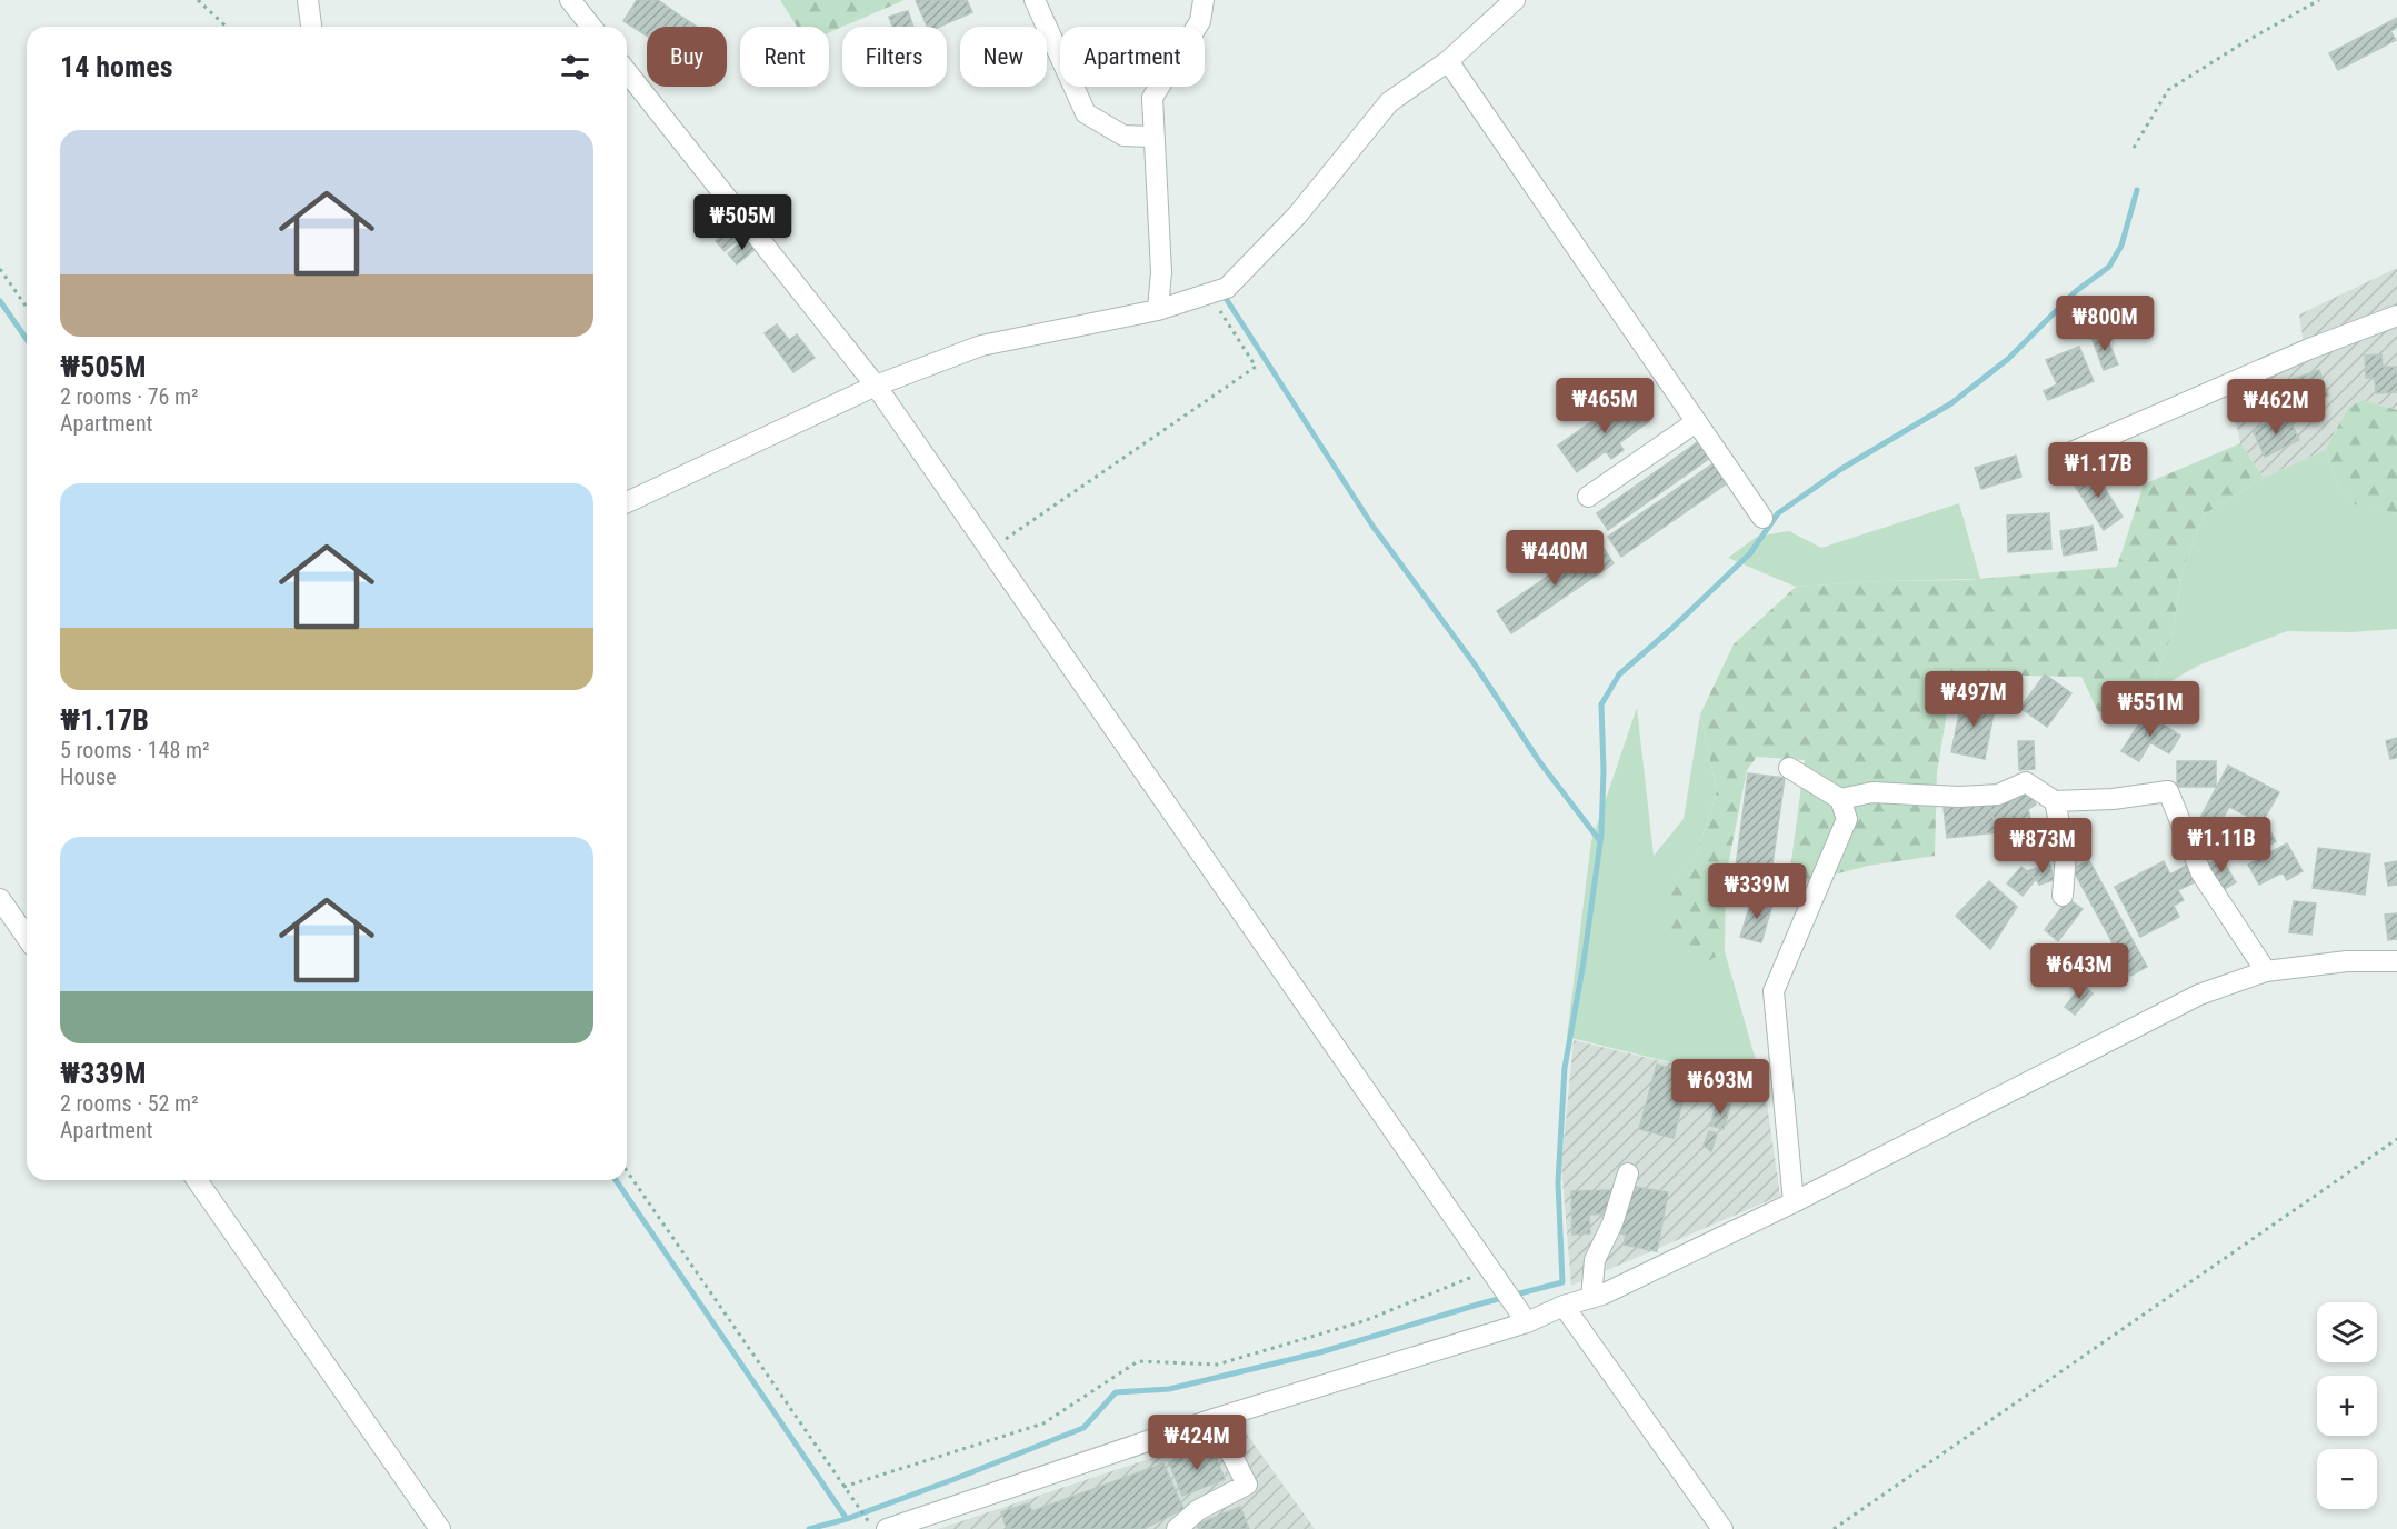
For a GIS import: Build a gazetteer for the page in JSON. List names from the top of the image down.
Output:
{
  "page": {
    "chip": [
      "Buy",
      "Rent",
      "Filters",
      "New",
      "Apartment"
    ],
    "heading": "14 homes",
    "list": [
      {
        "name": "₩505M",
        "note": "2 rooms · 76 m² · Apartment"
      },
      {
        "name": "₩1.17B",
        "note": "5 rooms · 148 m² · House"
      },
      {
        "name": "₩339M",
        "note": "2 rooms · 52 m² · Apartment"
      }
    ],
    "price": [
      "₩505M",
      "₩800M",
      "₩465M",
      "₩462M",
      "₩1.17B",
      "₩440M",
      "₩497M",
      "₩551M",
      "₩1.11B",
      "₩873M",
      "₩339M",
      "₩643M",
      "₩693M",
      "₩424M"
    ],
    "map_buttons": ["+", "−"]
  }
}
